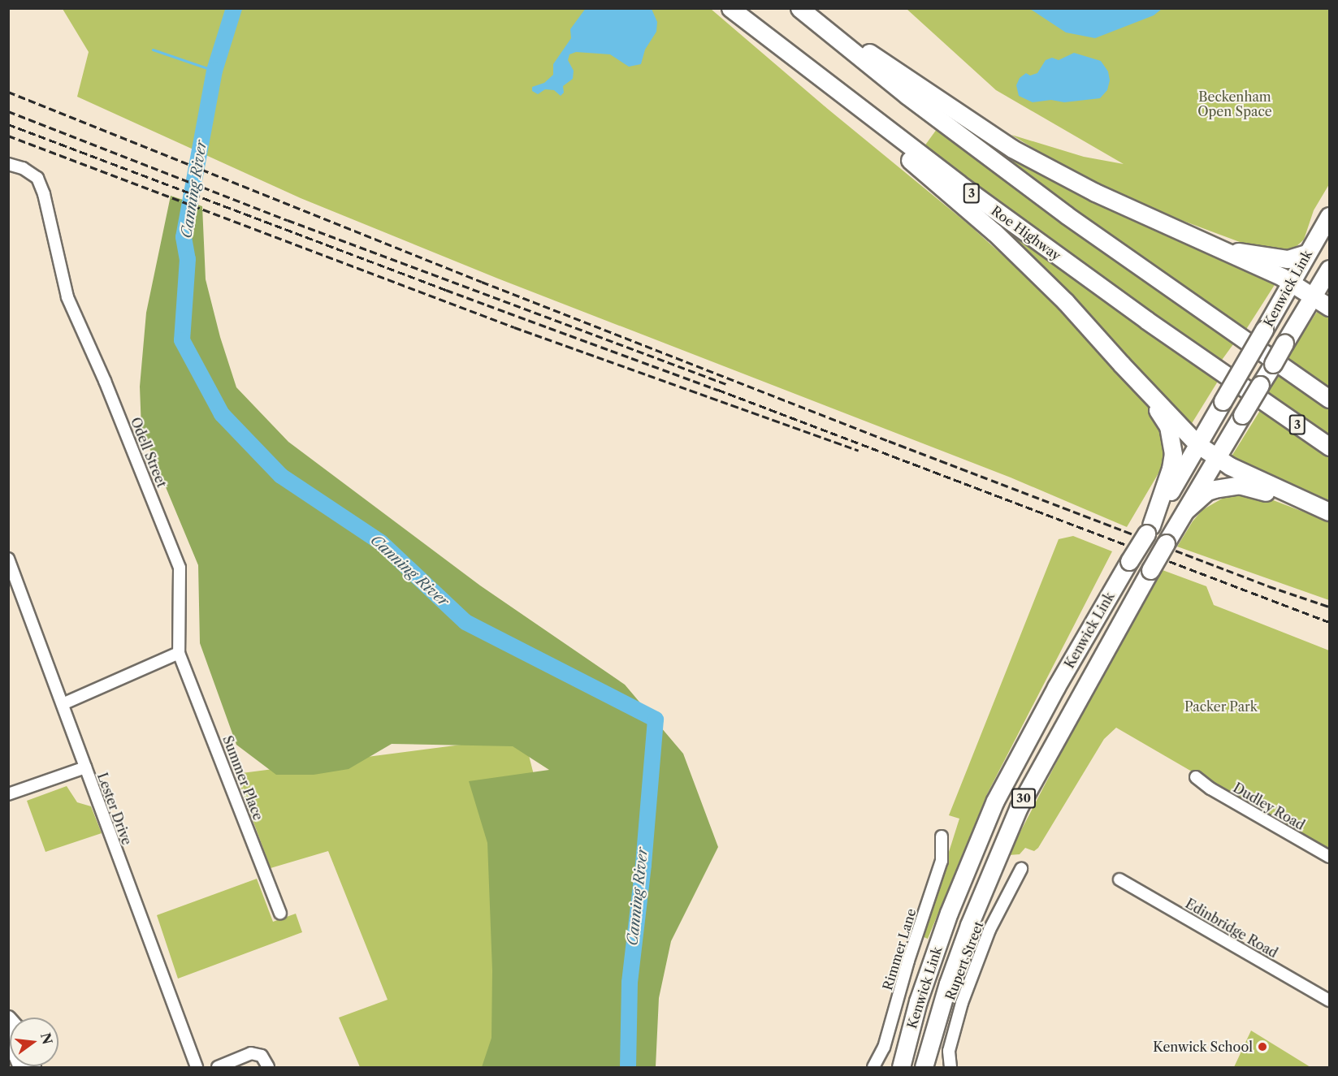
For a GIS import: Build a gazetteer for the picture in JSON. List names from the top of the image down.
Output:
{
  "streets": {
    "highway": [
      "3",
      "Roe Highway",
      "Kenwick Link",
      "30"
    ],
    "street": [
      "Odell Street",
      "Summer Place",
      "Dudley Road",
      "Lester Drive",
      "Edinbridge Road",
      "Rimmer Lane",
      "Rupert Street"
    ]
  },
  "crossings": [
    ["Odell Street", "Summer Place"]
  ],
  "water": ["Canning River"],
  "parks": ["Beckenham Open Space", "Packer Park"],
  "places": ["Kenwick School"],
  "north": "right"
}
